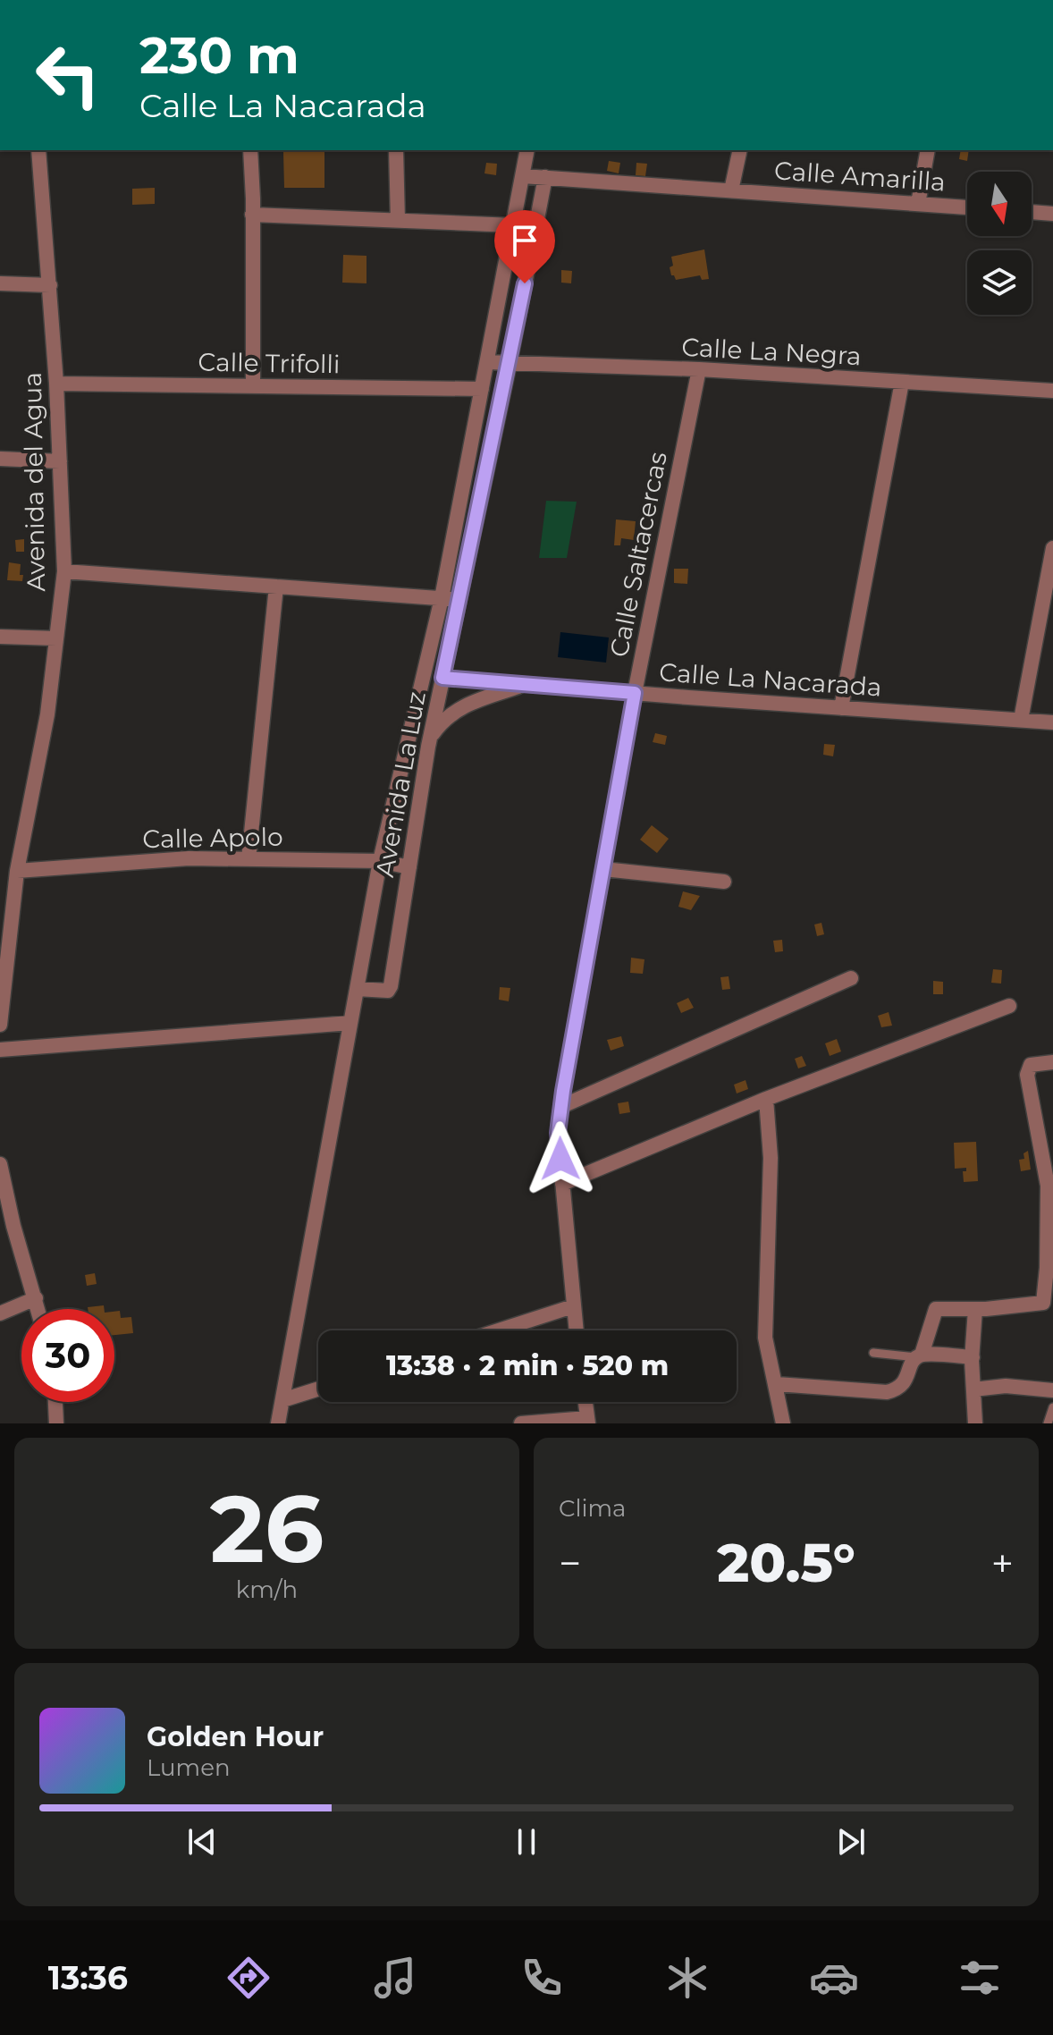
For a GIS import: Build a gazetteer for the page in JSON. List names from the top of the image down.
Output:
{
  "streets": {
    "street": [
      "Calle Amarilla",
      "Calle La Negra",
      "Calle Trifolli",
      "Avenida del Agua",
      "Calle Saltacercas",
      "Calle La Nacarada",
      "Avenida La Luz",
      "Calle Apolo"
    ]
  },
  "crossings": [
    ["Calle Amarilla", "Avenida La Luz"],
    ["Calle La Negra", "Calle Saltacercas"],
    ["Calle La Negra", "Avenida La Luz"],
    ["Calle Trifolli", "Avenida del Agua"],
    ["Calle Trifolli", "Avenida La Luz"],
    ["Avenida del Agua", "Calle Apolo"],
    ["Calle Saltacercas", "Calle La Nacarada"],
    ["Calle La Nacarada", "Avenida La Luz"],
    ["Avenida La Luz", "Calle Apolo"]
  ],
  "north": "bottom",
  "page": {
    "turn": ["230 m", "Calle La Nacarada"],
    "limit": "30",
    "trip": "13:38 · 2 min · 520 m",
    "tile": [
      ["26", "km/h"],
      "Clima"
    ],
    "heat": ["−", "20.5°", "+"],
    "song": ["Golden Hour", "Lumen"],
    "tabs": "13:36"
  }
}
